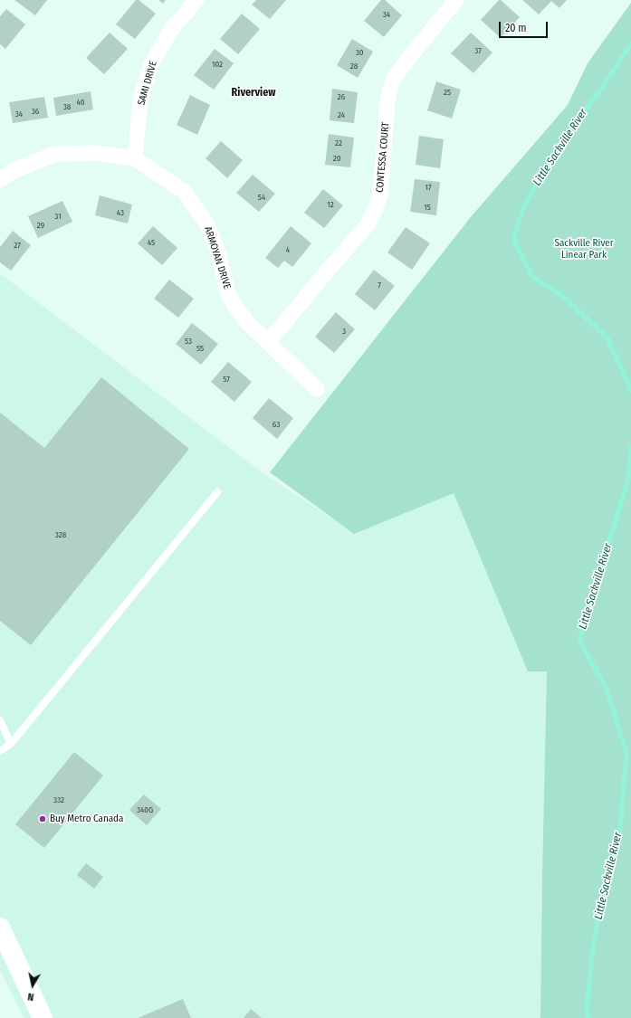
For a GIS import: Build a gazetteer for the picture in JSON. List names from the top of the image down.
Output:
{
  "streets": {
    "street": ["SAMI DRIVE", "CONTESSA COURT", "ARMOYAN DRIVE"]
  },
  "crossings": [
    ["SAMI DRIVE", "ARMOYAN DRIVE"],
    ["CONTESSA COURT", "ARMOYAN DRIVE"]
  ],
  "districts": ["Riverview"],
  "water": ["Little Sackville River"],
  "parks": ["Sackville River Linear Park"],
  "places": ["Buy Metro Canada"],
  "house_numbers": [
    "34",
    "37",
    "30",
    "102",
    "28",
    "25",
    "26",
    "40",
    "38",
    "36",
    "34",
    "24",
    "22",
    "20",
    "17",
    "54",
    "12",
    "15",
    "43",
    "31",
    "29",
    "45",
    "27",
    "4",
    "7",
    "3",
    "53",
    "55",
    "57",
    "63",
    "328",
    "332",
    "340G"
  ],
  "scale_bar": "20 m",
  "north": "bottom"
}
